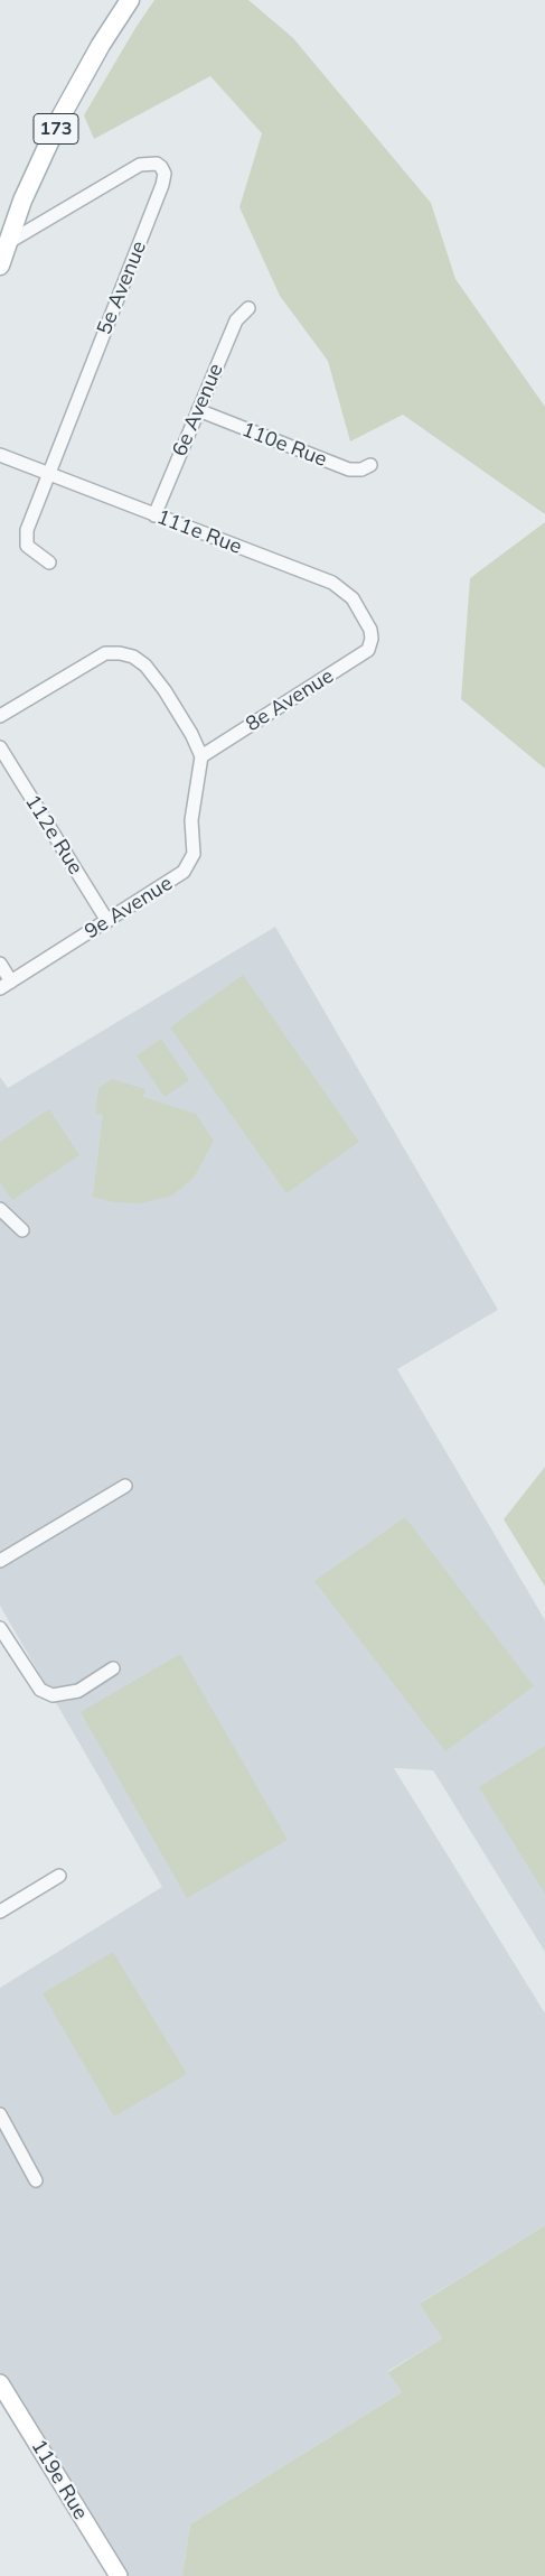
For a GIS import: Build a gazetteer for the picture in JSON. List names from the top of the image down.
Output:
{
  "streets": {
    "main road": ["173"],
    "street": [
      "5e Avenue",
      "6e Avenue",
      "110e Rue",
      "111e Rue",
      "8e Avenue",
      "112e Rue",
      "9e Avenue",
      "119e Rue"
    ]
  },
  "crossings": [
    ["173", "5e Avenue"],
    ["5e Avenue", "111e Rue"],
    ["6e Avenue", "110e Rue"],
    ["6e Avenue", "111e Rue"],
    ["111e Rue", "8e Avenue"],
    ["8e Avenue", "9e Avenue"],
    ["112e Rue", "9e Avenue"]
  ]
}
